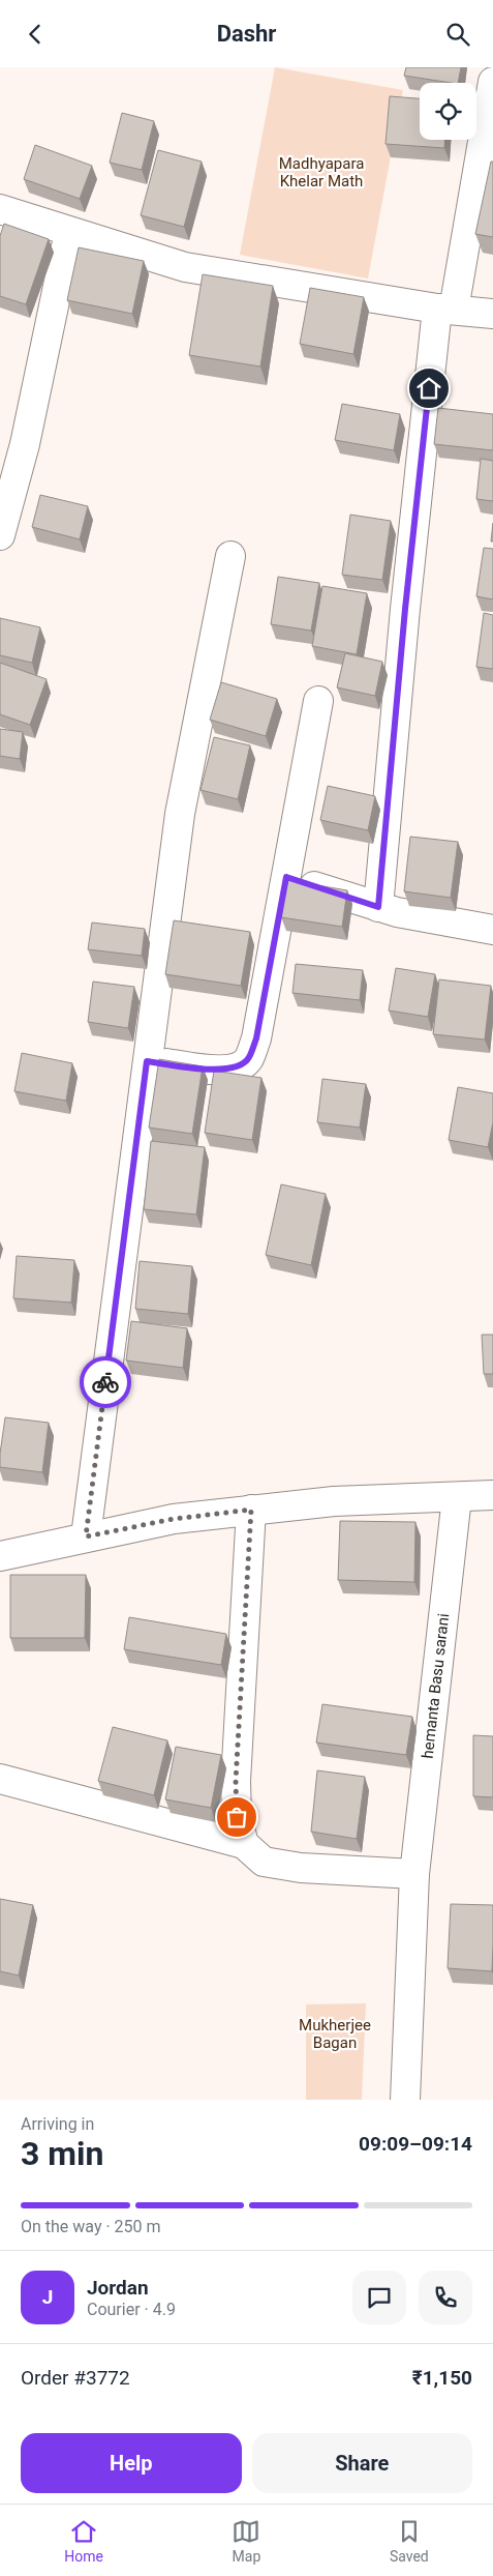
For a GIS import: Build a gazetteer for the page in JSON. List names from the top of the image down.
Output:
{
  "streets": {
    "street": ["hemanta Basu sarani"]
  },
  "parks": ["Madhyapara Khelar Math", "Mukherjee Bagan"],
  "page": {
    "header": "Dashr",
    "heading": ["3 min", "Arriving in", "09:09–09:14"],
    "panel": [
      "Jordan",
      "Courier · 4.9",
      "Order #3772",
      "₹1,150"
    ],
    "bar": "On the way · 250 m",
    "round": "J",
    "buttons": ["Help", "Share"],
    "tabs": ["Home", "Map", "Saved"]
  }
}
